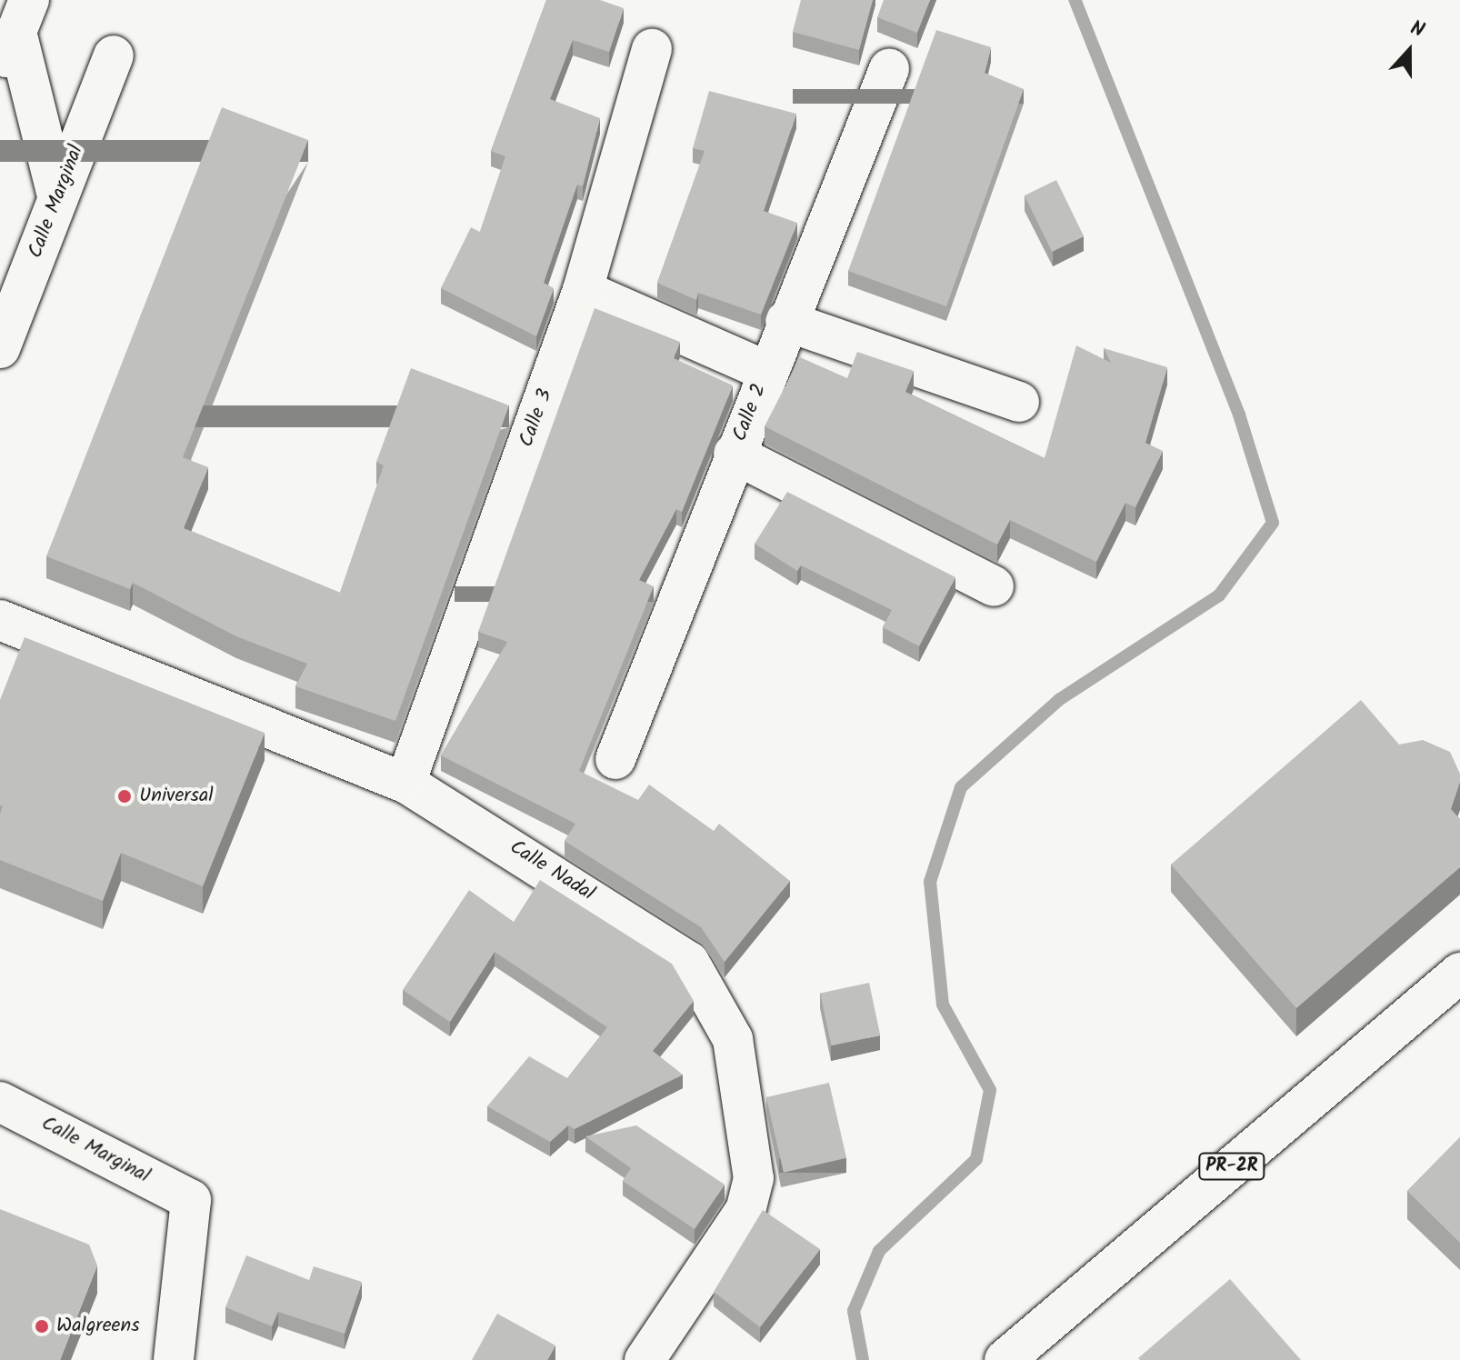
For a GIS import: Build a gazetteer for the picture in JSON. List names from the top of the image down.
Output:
{
  "streets": {
    "main road": [
      "Calle Marginal",
      "Calle 2",
      "Calle 3",
      "Calle Nadal",
      "PR-2R"
    ]
  },
  "crossings": [
    ["Calle 3", "Calle Nadal"]
  ],
  "places": ["Universal", "Walgreens"],
  "north": "top"
}
